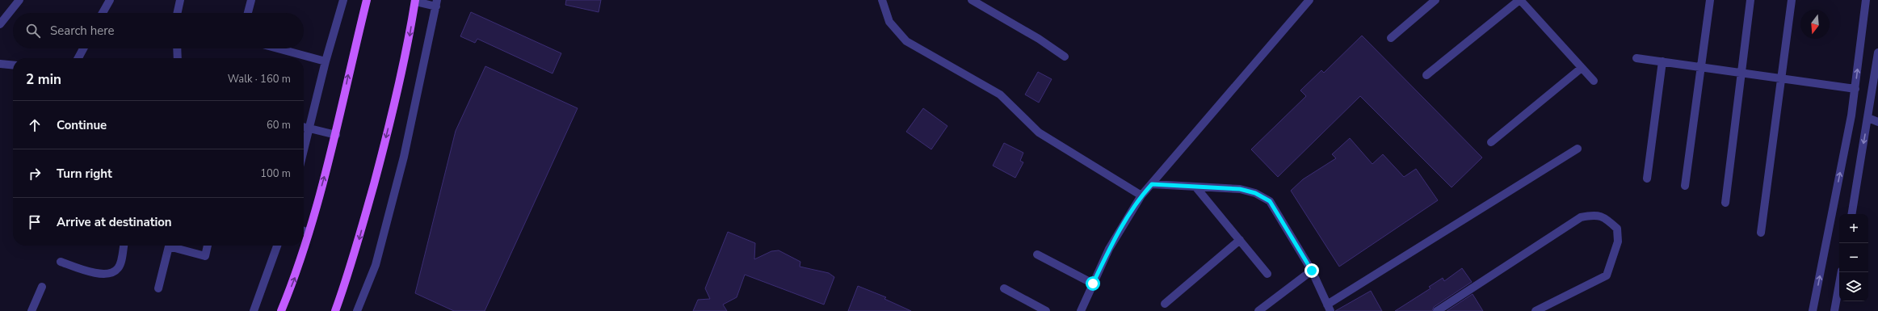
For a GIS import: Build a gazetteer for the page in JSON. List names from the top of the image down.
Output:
{
  "north": "bottom",
  "page": {
    "search": "Search here",
    "heading": ["2 min", "Walk · 160 m"],
    "list": [
      ["Continue", "60 m"],
      ["Turn right", "100 m"],
      "Arrive at destination"
    ],
    "map_buttons": ["+", "−"]
  }
}
